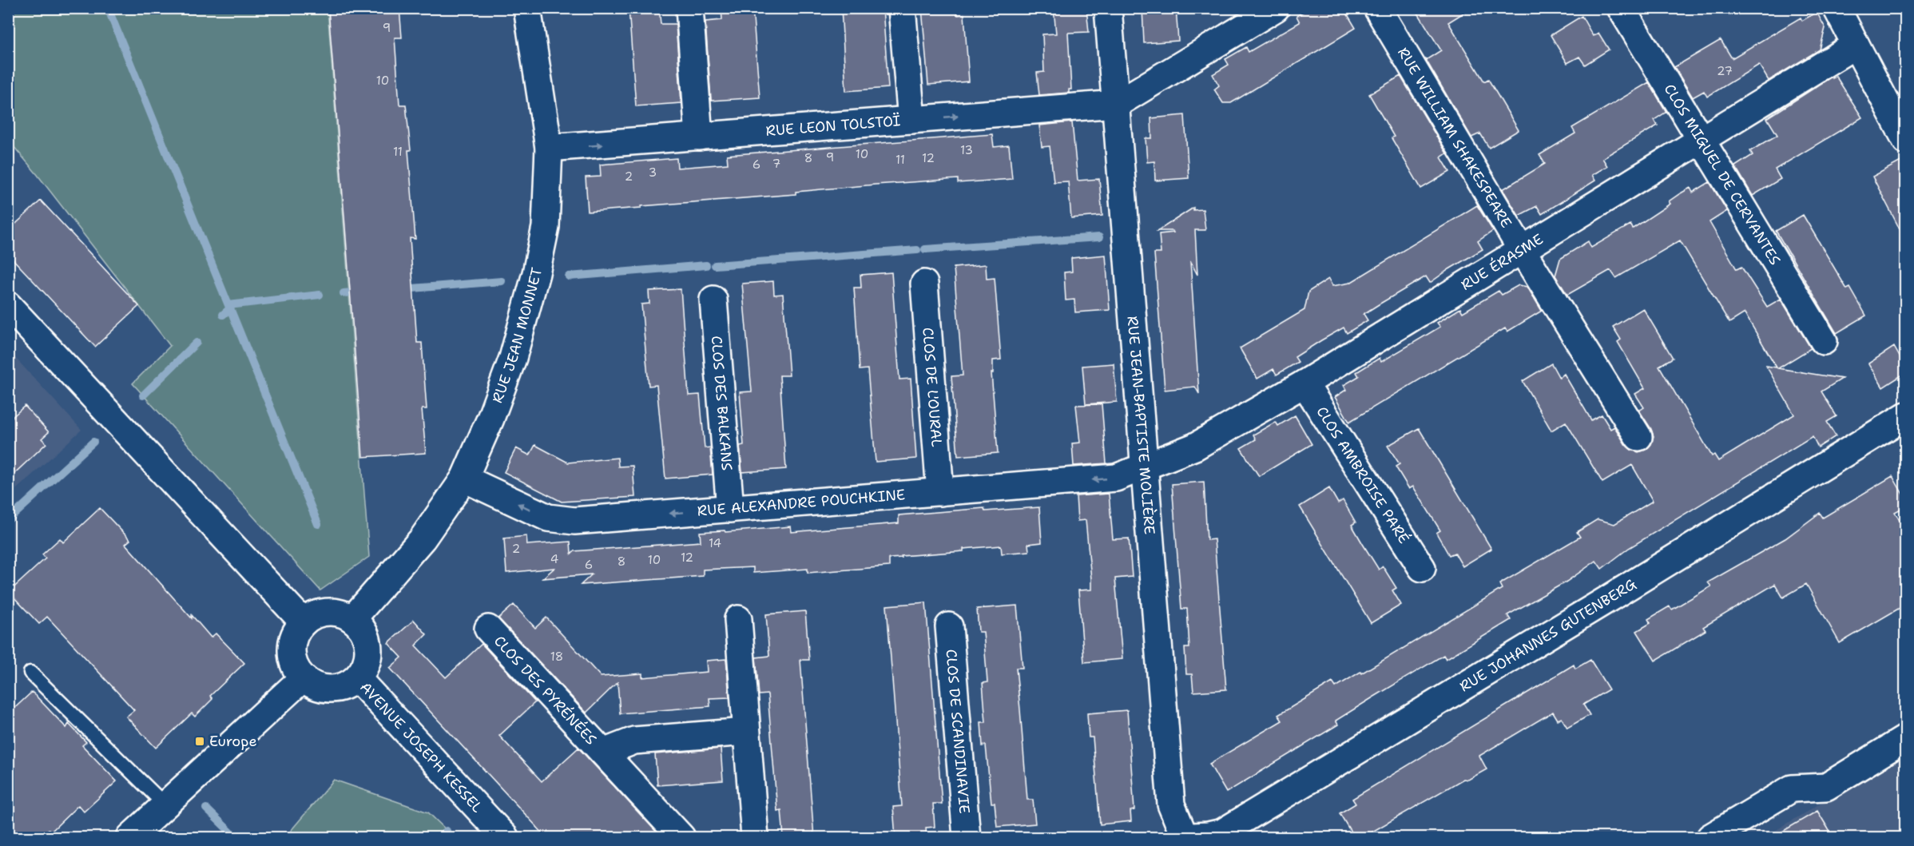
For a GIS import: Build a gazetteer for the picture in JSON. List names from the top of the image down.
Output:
{
  "streets": {
    "street": [
      "RUE LEON TOLSTOÏ",
      "RUE WILLIAM SHAKESPEARE",
      "CLOS MIGUEL DE CERVANTES",
      "RUE ÉRASME",
      "RUE JEAN MONNET",
      "CLOS DE L'OURAL",
      "CLOS DES BALKANS",
      "RUE JEAN-BAPTISTE MOLIÈRE",
      "CLOS AMBROISE PARÉ",
      "RUE ALEXANDRE POUCHKINE",
      "RUE JOHANNES GUTENBERG",
      "CLOS DES PYRÉNÉES",
      "CLOS DE SCANDINAVIE",
      "AVENUE JOSEPH KESSEL"
    ]
  },
  "crossings": [
    ["RUE LEON TOLSTOÏ", "RUE JEAN MONNET"],
    ["RUE LEON TOLSTOÏ", "RUE JEAN-BAPTISTE MOLIÈRE"],
    ["RUE WILLIAM SHAKESPEARE", "RUE ÉRASME"],
    ["CLOS MIGUEL DE CERVANTES", "RUE ÉRASME"],
    ["RUE ÉRASME", "RUE JEAN-BAPTISTE MOLIÈRE"],
    ["RUE ÉRASME", "CLOS AMBROISE PARÉ"],
    ["RUE ÉRASME", "RUE ALEXANDRE POUCHKINE"],
    ["RUE JEAN MONNET", "RUE ALEXANDRE POUCHKINE"],
    ["RUE JEAN MONNET", "AVENUE JOSEPH KESSEL"],
    ["CLOS DE L'OURAL", "RUE ALEXANDRE POUCHKINE"],
    ["CLOS DES BALKANS", "RUE ALEXANDRE POUCHKINE"],
    ["RUE JEAN-BAPTISTE MOLIÈRE", "RUE ALEXANDRE POUCHKINE"],
    ["RUE JEAN-BAPTISTE MOLIÈRE", "RUE JOHANNES GUTENBERG"]
  ],
  "one_way": ["RUE LEON TOLSTOÏ", "RUE ALEXANDRE POUCHKINE"],
  "places": {
    "transit": ["Europe"]
  },
  "house_numbers": [
    "9",
    "27",
    "10",
    "13",
    "11",
    "10",
    "9",
    "8",
    "12",
    "11",
    "7",
    "6",
    "3",
    "2",
    "14",
    "2",
    "12",
    "4",
    "10",
    "8",
    "6",
    "18"
  ]
}
